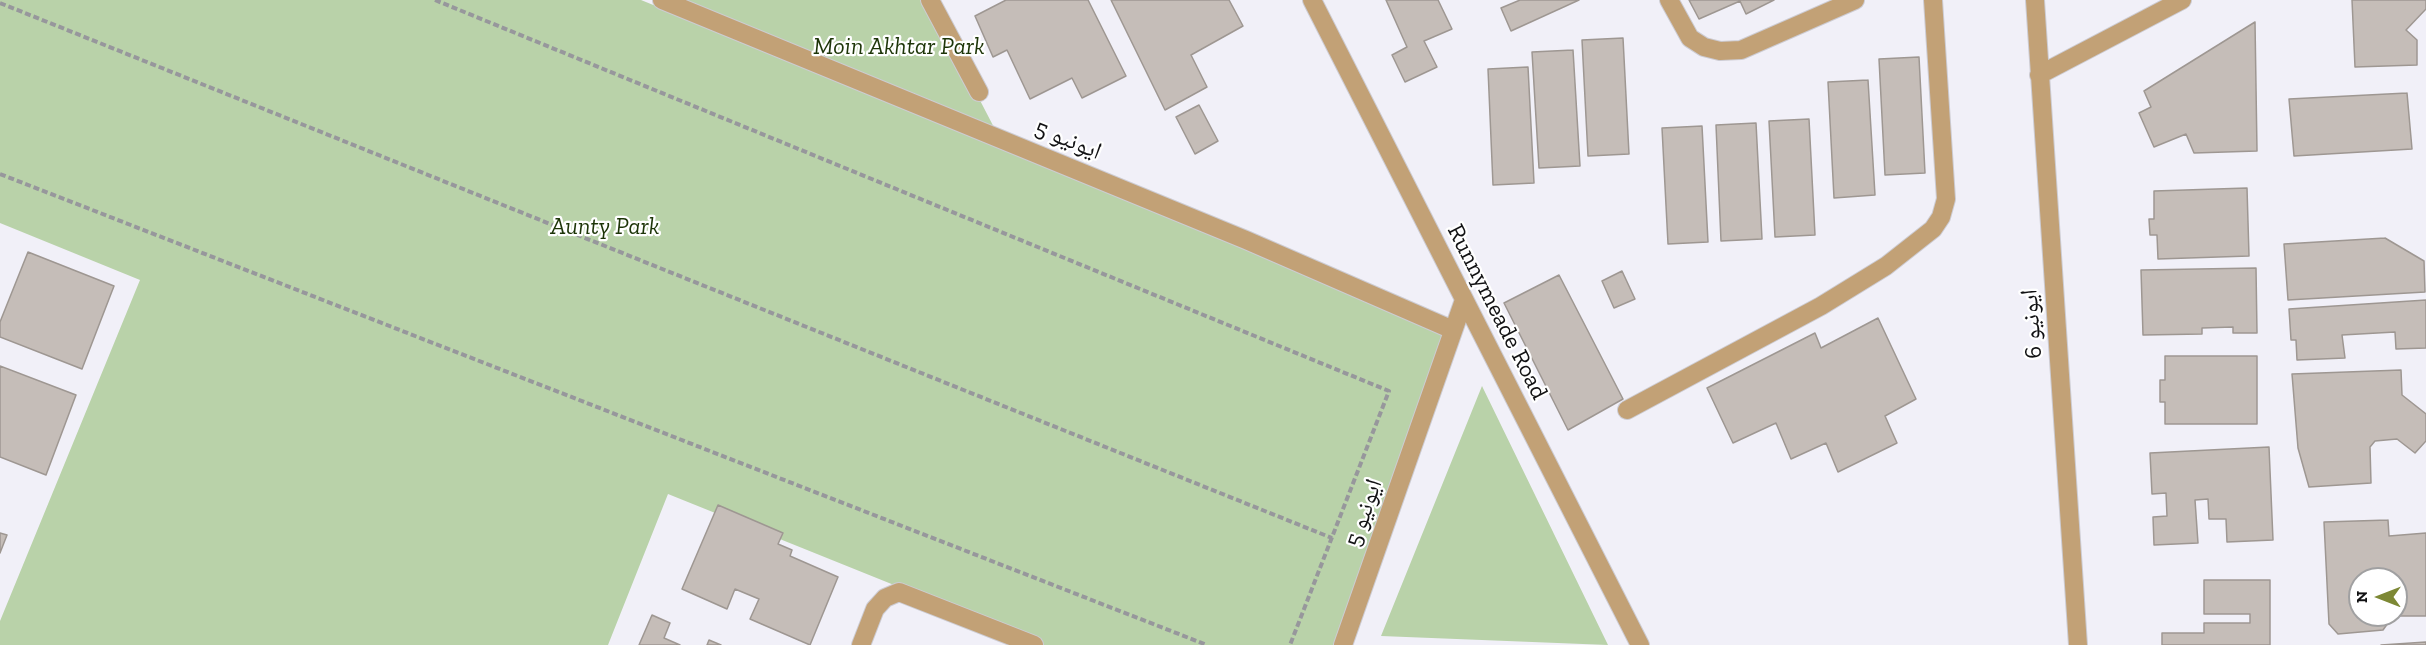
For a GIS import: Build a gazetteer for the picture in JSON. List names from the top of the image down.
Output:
{
  "streets": {
    "street": ["ایونیو 5", "Runnymeade Road", "ایونیو 6"]
  },
  "crossings": [
    ["ایونیو 5", "Runnymeade Road"]
  ],
  "parks": ["Moin Akhtar Park", "Aunty Park"],
  "north": "left"
}
